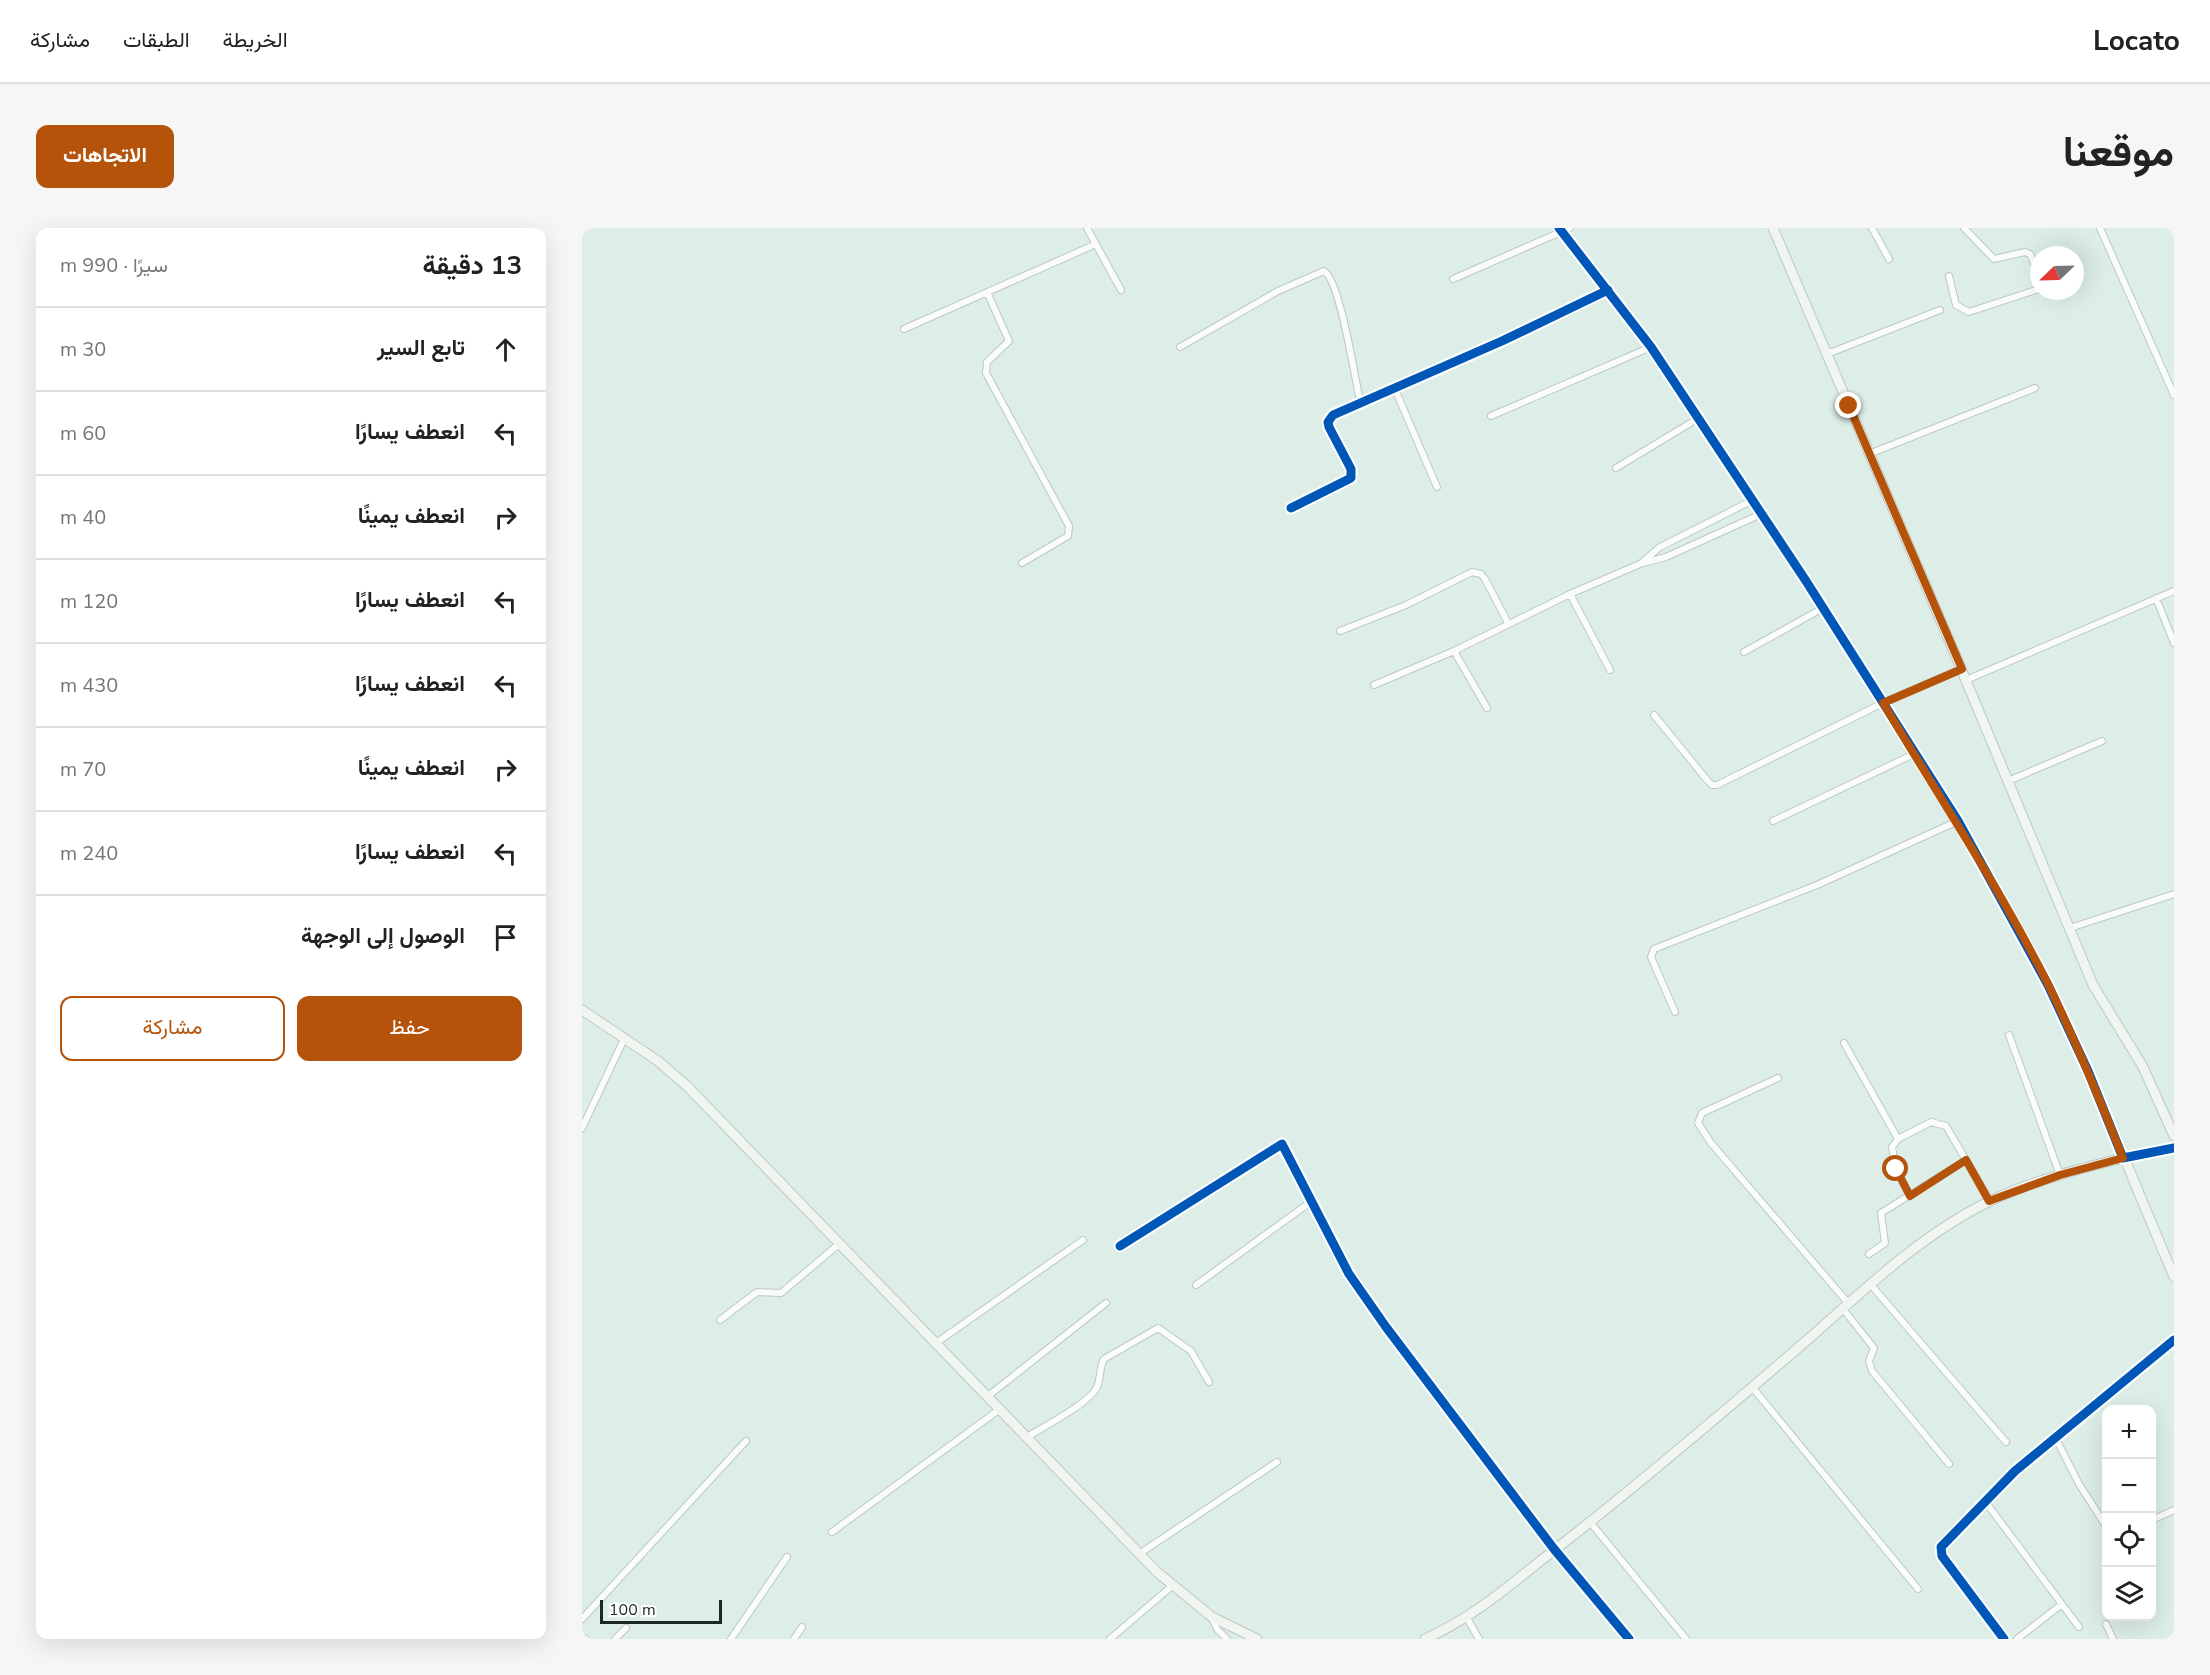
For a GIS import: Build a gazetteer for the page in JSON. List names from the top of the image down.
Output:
{
  "scale_bar": "100 m",
  "north": "bottom left",
  "page": {
    "header": "Locato",
    "nav": ["الخريطة", "الطبقات", "مشاركة"],
    "title": "موقعنا",
    "buttons": [
      "الاتجاهات",
      ["حفظ", "مشاركة"]
    ],
    "heading": ["13 دقيقة", "سيرًا · 990 m"],
    "list": [
      ["تابع السير", "30 m"],
      ["انعطف يسارًا", "60 m"],
      ["انعطف يمينًا", "40 m"],
      ["انعطف يسارًا", "120 m"],
      ["انعطف يسارًا", "430 m"],
      ["انعطف يمينًا", "70 m"],
      ["انعطف يسارًا", "240 m"],
      "الوصول إلى الوجهة"
    ],
    "map_buttons": ["+", "−"],
    "scale": "100 m"
  }
}
